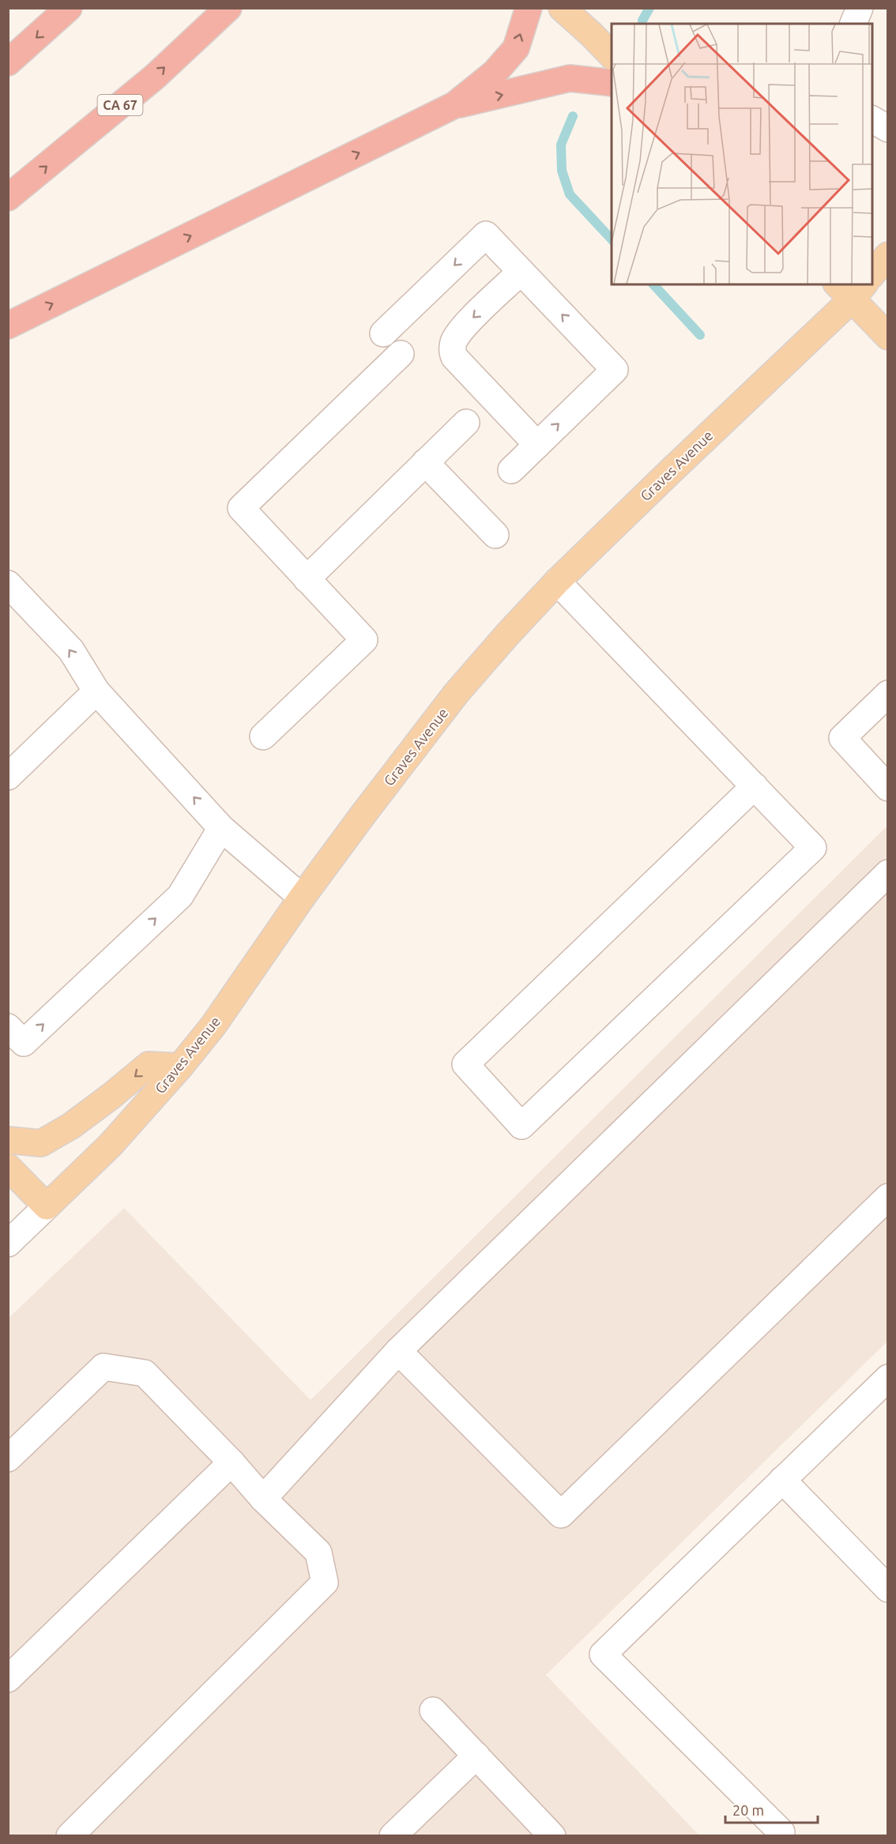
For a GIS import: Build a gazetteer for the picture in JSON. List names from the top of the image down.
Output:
{
  "streets": {
    "highway": ["CA 67"],
    "main road": ["Graves Avenue"]
  },
  "scale_bar": "20 m"
}
